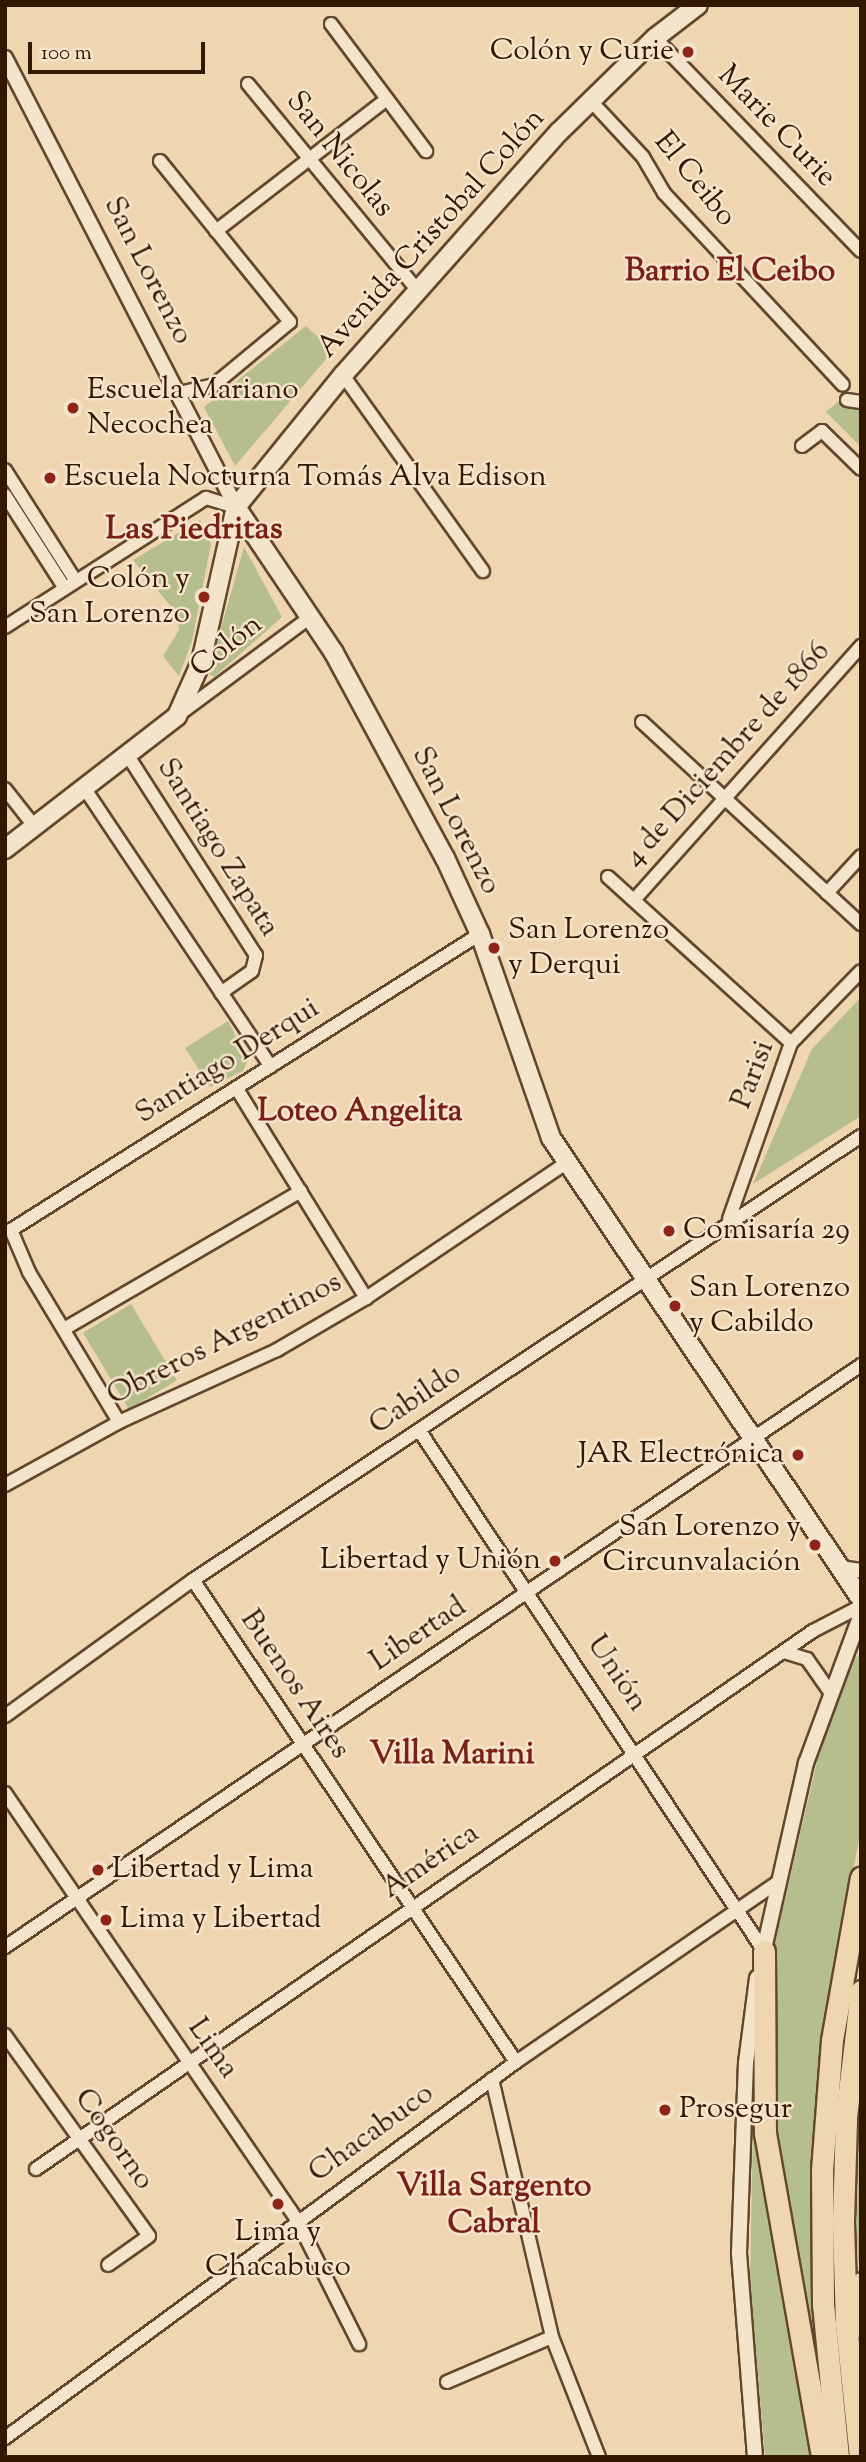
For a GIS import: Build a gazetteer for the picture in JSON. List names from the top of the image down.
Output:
{
  "streets": {
    "main road": ["Avenida Cristobal Colón", "San Lorenzo"],
    "street": [
      "Marie Curie",
      "San Nicolas",
      "El Ceibo",
      "Colón",
      "4 de Diciembre de 1866",
      "Santiago Zapata",
      "Santiago Derqui",
      "Parisi",
      "Obreros Argentinos",
      "Cabildo",
      "Libertad",
      "Unión",
      "Buenos Aires",
      "América",
      "Lima",
      "Chacabuco",
      "Cogorno"
    ]
  },
  "crossings": [
    ["Marie Curie", "Avenida Cristobal Colón"],
    ["San Nicolas", "Avenida Cristobal Colón"],
    ["El Ceibo", "Avenida Cristobal Colón"],
    ["Avenida Cristobal Colón", "San Lorenzo"],
    ["Avenida Cristobal Colón", "Colón"],
    ["Avenida Cristobal Colón", "Santiago Zapata"],
    ["San Lorenzo", "Colón"],
    ["San Lorenzo", "Santiago Derqui"],
    ["San Lorenzo", "Obreros Argentinos"],
    ["San Lorenzo", "Cabildo"],
    ["San Lorenzo", "Libertad"],
    ["Parisi", "Cabildo"],
    ["Cabildo", "Unión"],
    ["Cabildo", "Buenos Aires"],
    ["Libertad", "Unión"],
    ["Libertad", "Buenos Aires"],
    ["Libertad", "Lima"],
    ["Unión", "América"],
    ["Unión", "Chacabuco"],
    ["Buenos Aires", "América"],
    ["Buenos Aires", "Chacabuco"],
    ["América", "Lima"],
    ["América", "Cogorno"],
    ["Lima", "Chacabuco"]
  ],
  "districts": [
    "Barrio El Ceibo",
    "Las Piedritas",
    "Loteo Angelita",
    "Villa Marini",
    "Villa Sargento Cabral"
  ],
  "places": [
    "Colón y Curie",
    "Escuela Mariano Necochea",
    "Escuela Nocturna Tomás Alva Edison",
    "Colón y San Lorenzo",
    "San Lorenzo y Derqui",
    "Comisaría 29",
    "San Lorenzo y Cabildo",
    "JAR Electrónica",
    "San Lorenzo y Circunvalación",
    "Libertad y Unión",
    "Libertad y Lima",
    "Lima y Libertad",
    "Prosegur",
    "Lima y Chacabuco"
  ],
  "scale_bar": "100 m"
}
